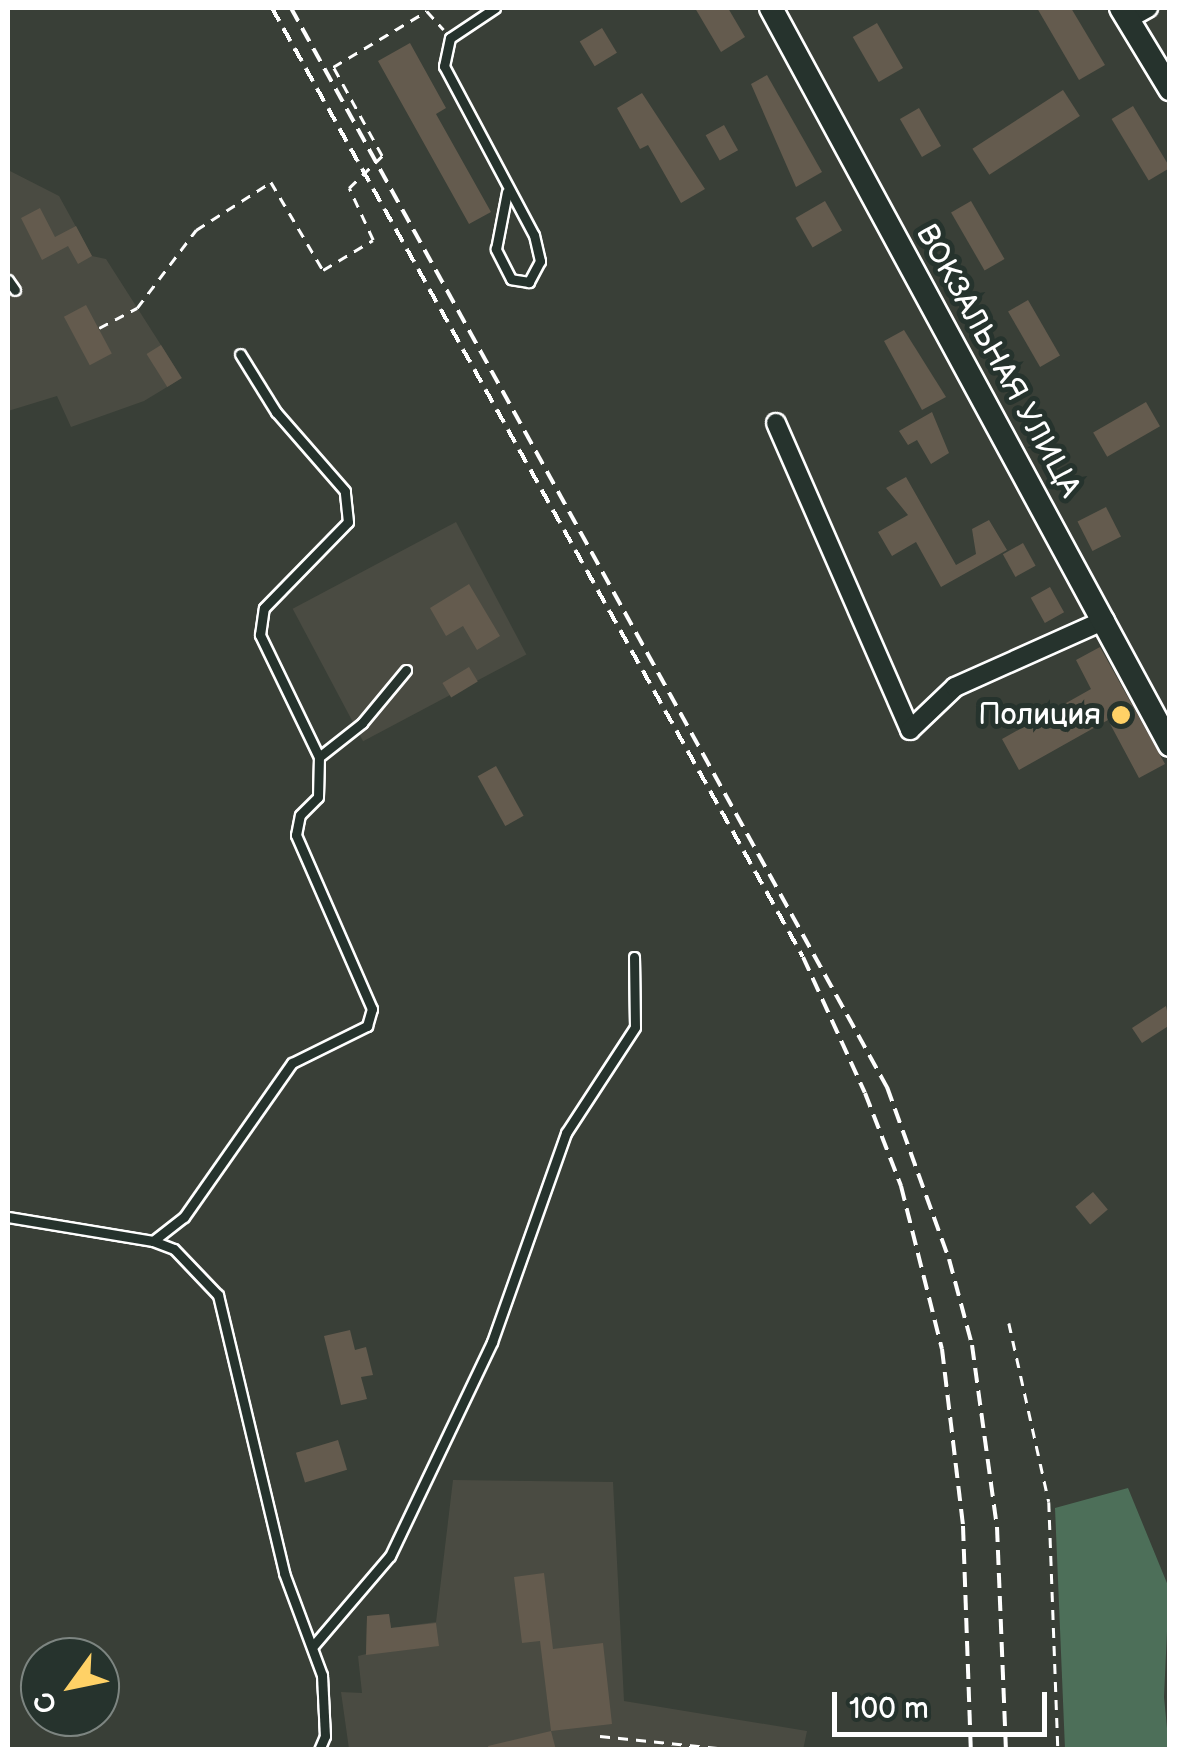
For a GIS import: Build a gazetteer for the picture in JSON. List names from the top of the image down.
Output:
{
  "streets": {
    "street": ["ВОКЗАЛЬНАЯ УЛИЦА"]
  },
  "places": ["Полиция"],
  "scale_bar": "100 m",
  "north": "bottom left"
}
